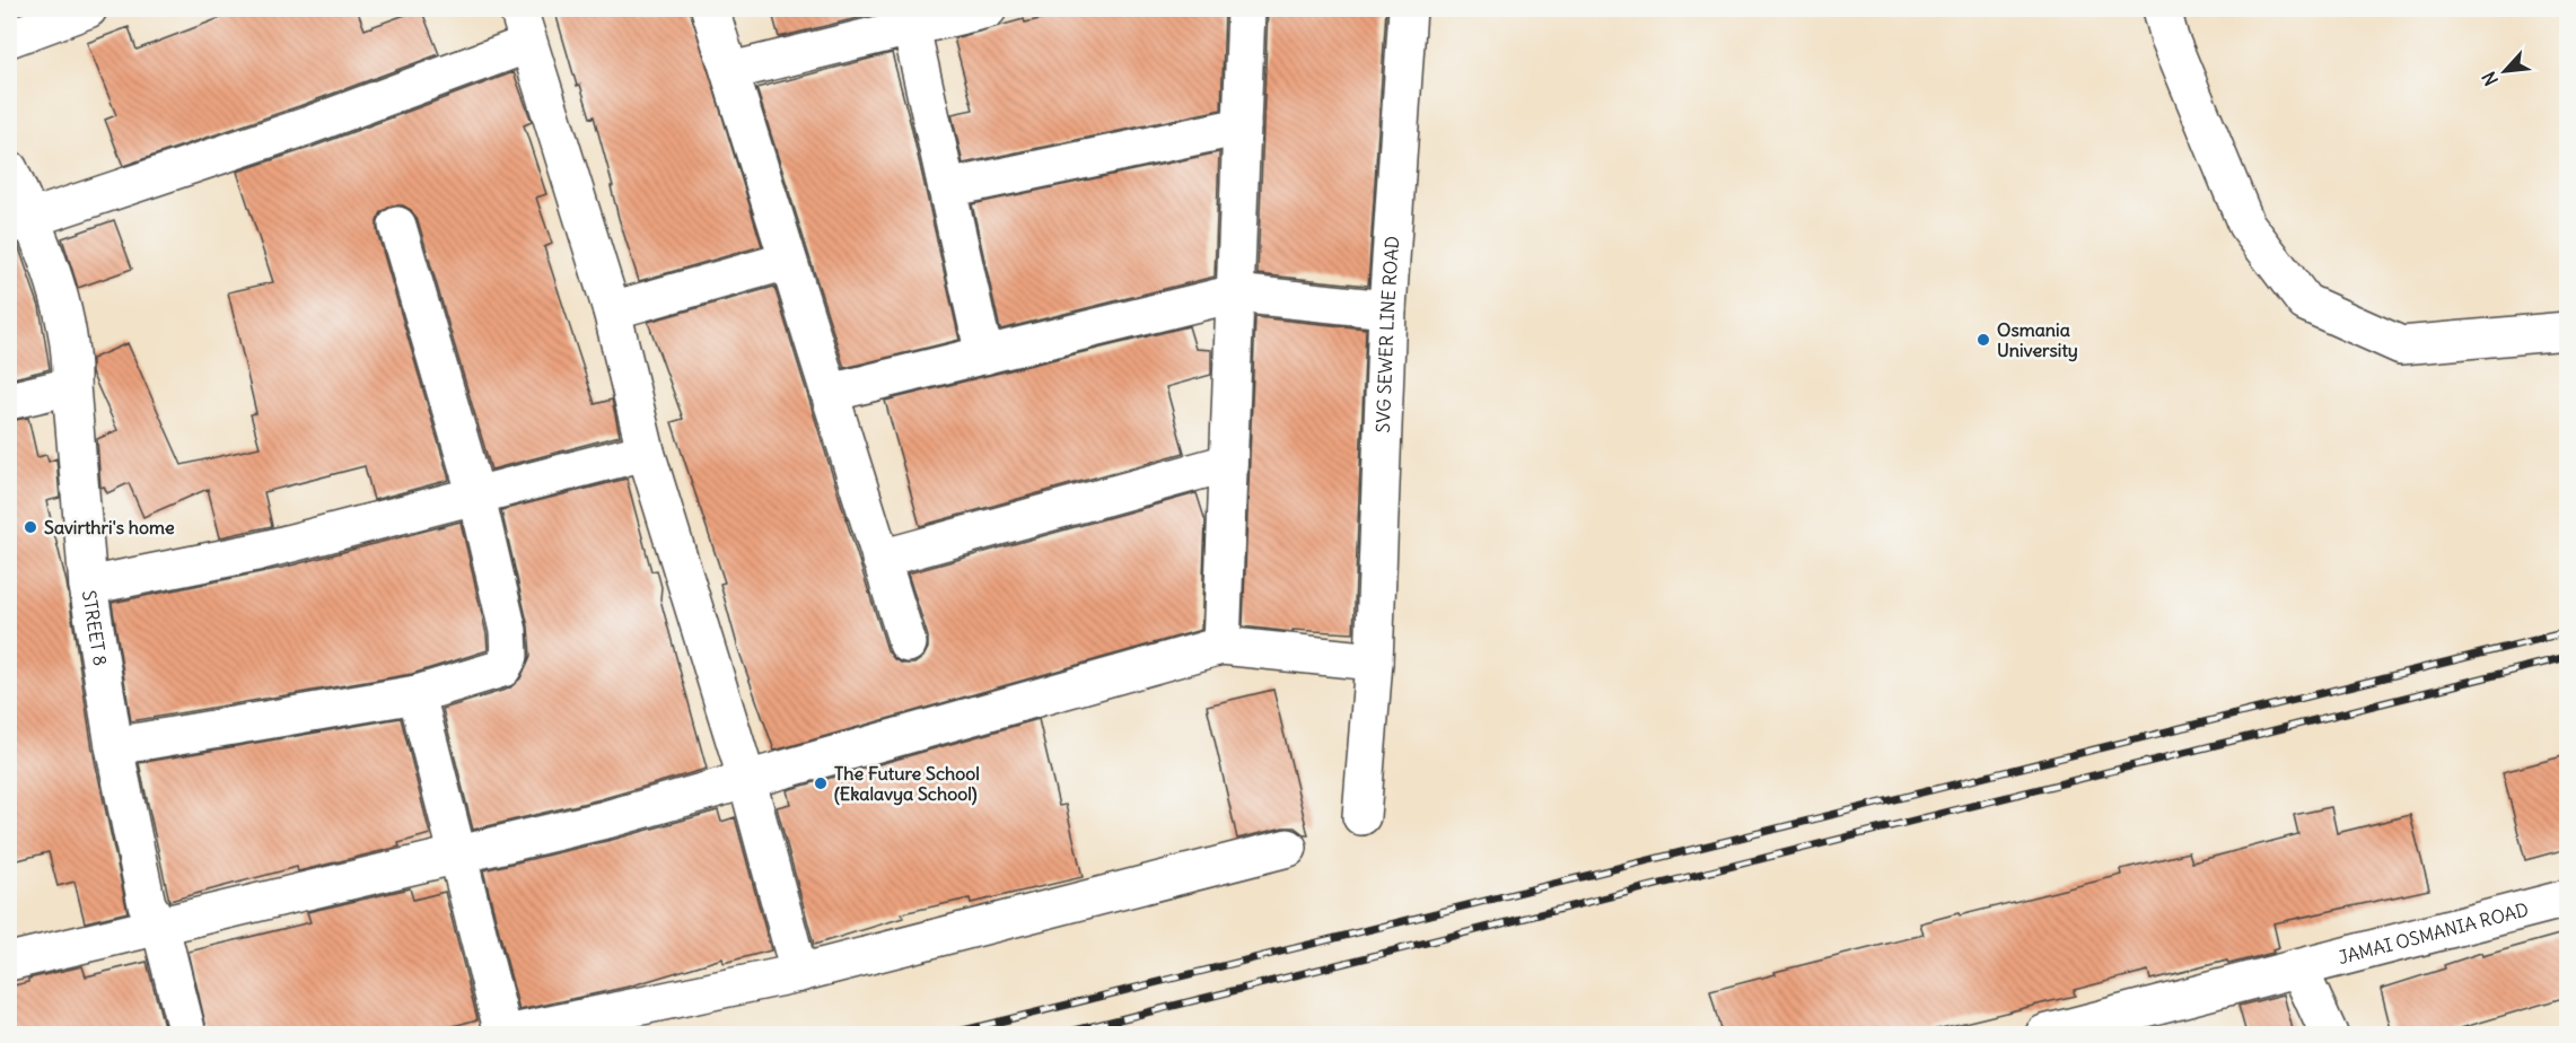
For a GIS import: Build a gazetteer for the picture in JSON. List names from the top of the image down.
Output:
{
  "streets": {
    "street": ["SVG SEWER LINE ROAD", "STREET 8", "JAMAI OSMANIA ROAD"]
  },
  "places": ["Osmania University", "Savirthri's home", "The Future School (Ekalavya School)"],
  "north": "bottom left"
}
